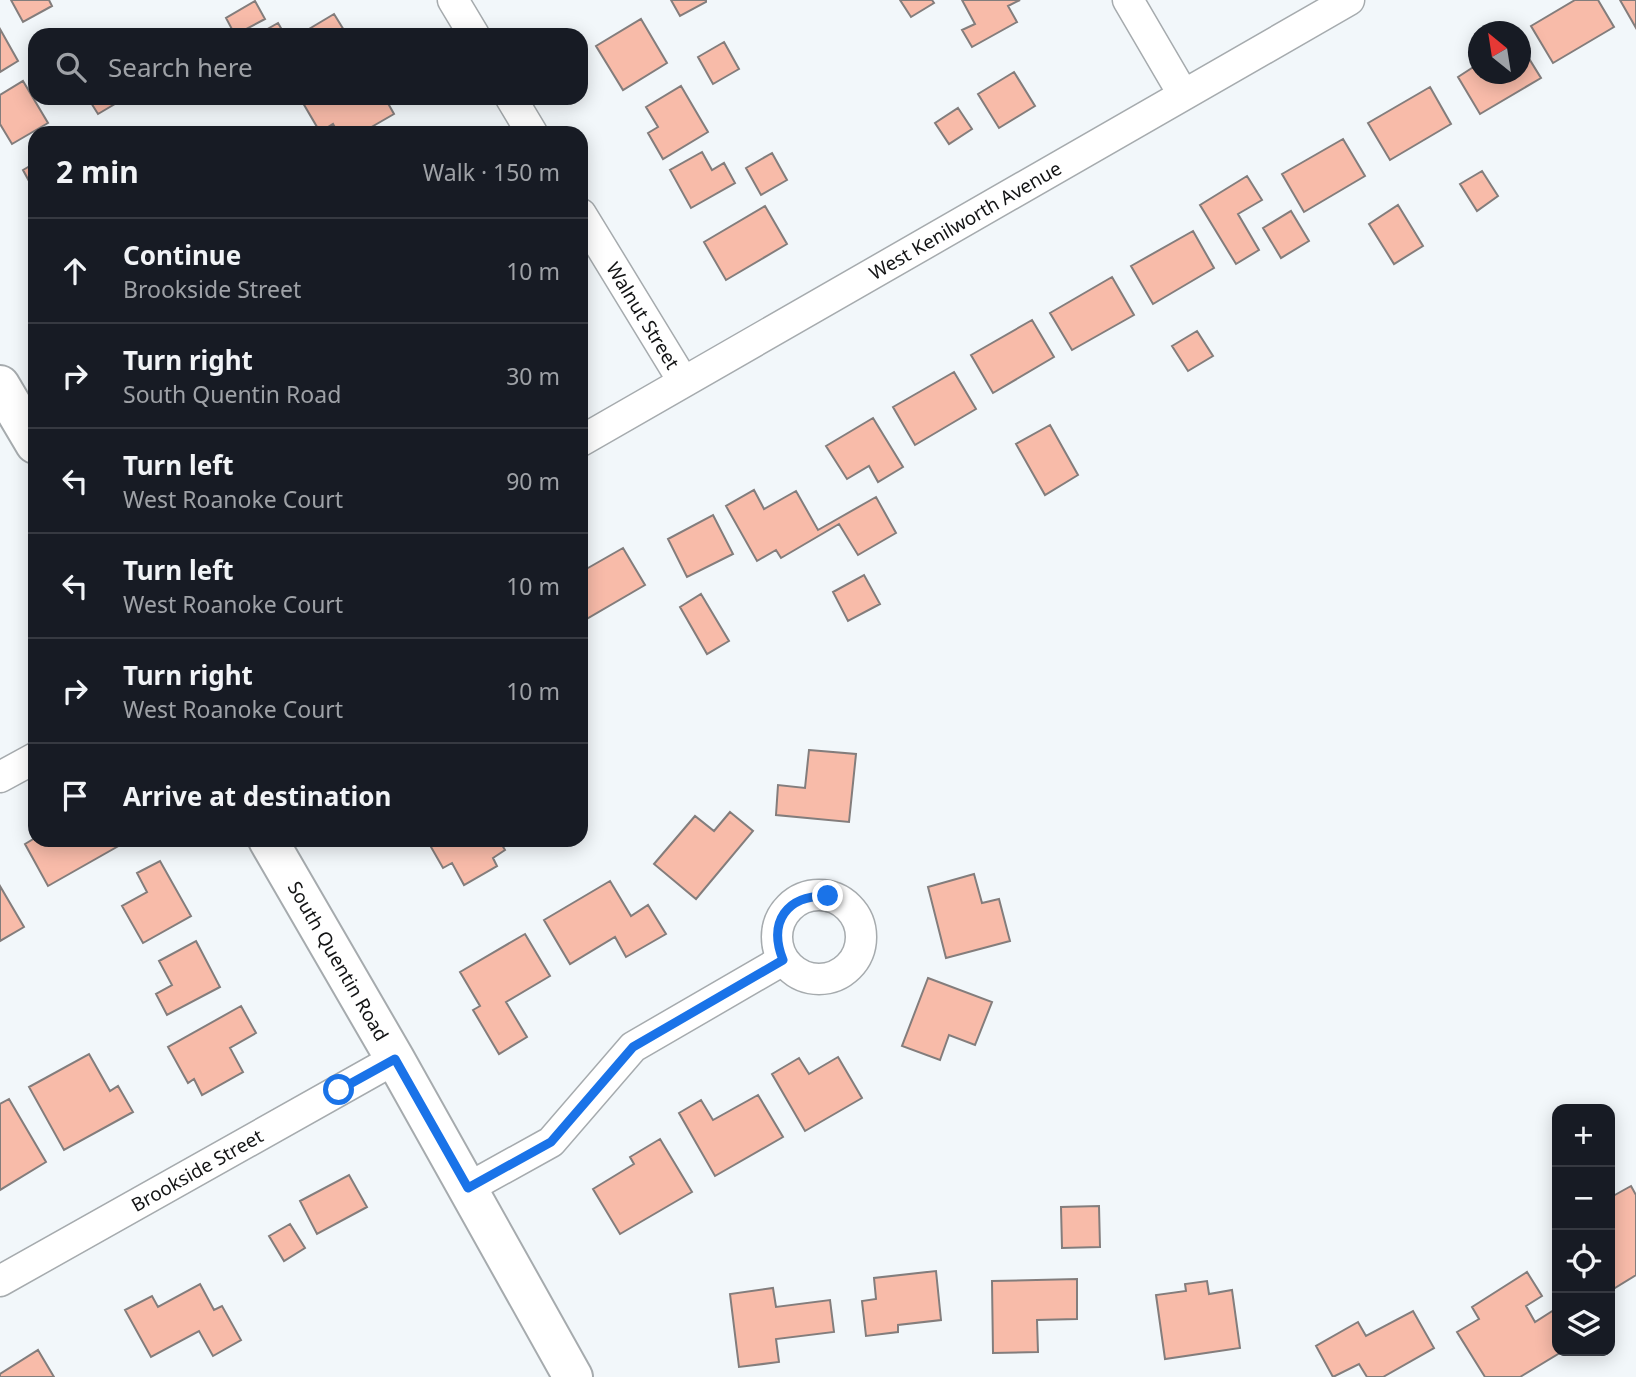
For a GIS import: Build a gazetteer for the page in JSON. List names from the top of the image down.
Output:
{
  "streets": {
    "main road": ["South Quentin Road"],
    "street": ["West Kenilworth Avenue", "Walnut Street", "Brookside Street"]
  },
  "crossings": [
    ["West Kenilworth Avenue", "Walnut Street"],
    ["South Quentin Road", "Brookside Street"]
  ],
  "north": "top left",
  "page": {
    "search": "Search here",
    "heading": ["2 min", "Walk · 150 m"],
    "list": [
      ["Continue", "Brookside Street", "10 m"],
      ["Turn right", "South Quentin Road", "30 m"],
      ["Turn left", "West Roanoke Court", "90 m"],
      ["Turn left", "West Roanoke Court", "10 m"],
      ["Turn right", "West Roanoke Court", "10 m"],
      "Arrive at destination"
    ],
    "map_buttons": ["+", "−"]
  }
}
